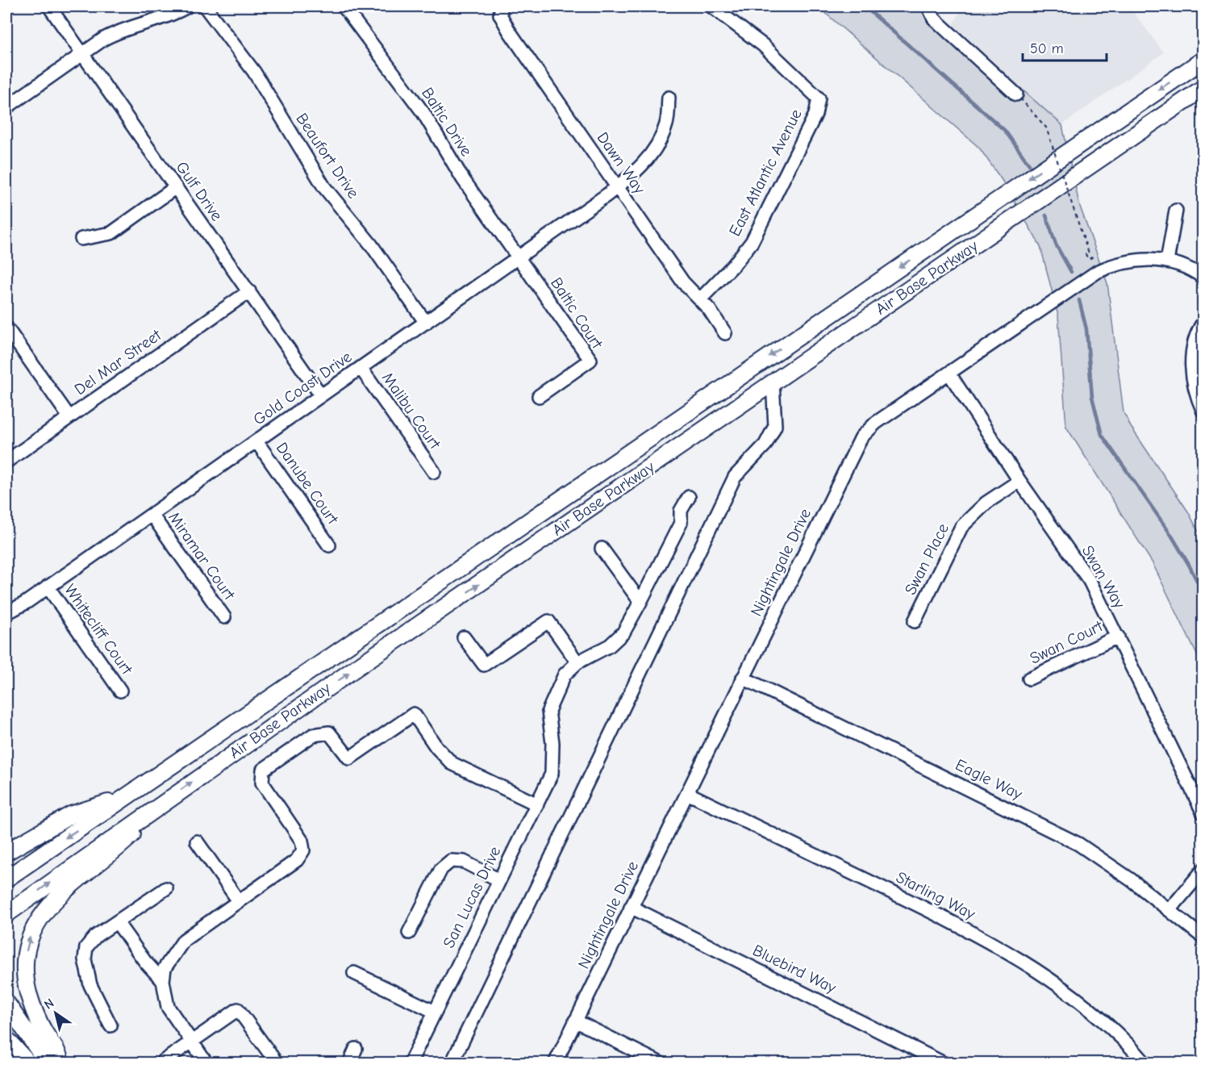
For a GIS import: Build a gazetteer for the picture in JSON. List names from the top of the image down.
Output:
{
  "streets": {
    "main road": ["Air Base Parkway"],
    "street": [
      "Baltic Drive",
      "Beaufort Drive",
      "Dawn Way",
      "East Atlantic Avenue",
      "Gulf Drive",
      "Baltic Court",
      "Del Mar Street",
      "Gold Coast Drive",
      "Malibu Court",
      "Danube Court",
      "Miramar Court",
      "Swan Place",
      "Nightingale Drive",
      "Swan Way",
      "Whitecliff Court",
      "Swan Court",
      "Eagle Way",
      "Starling Way",
      "San Lucas Drive",
      "Bluebird Way"
    ]
  },
  "crossings": [
    ["Baltic Drive", "Baltic Court"],
    ["Baltic Drive", "Gold Coast Drive"],
    ["Beaufort Drive", "Gold Coast Drive"],
    ["Dawn Way", "East Atlantic Avenue"],
    ["Dawn Way", "Gold Coast Drive"],
    ["Gulf Drive", "Del Mar Street"],
    ["Gulf Drive", "Gold Coast Drive"],
    ["Baltic Court", "Gold Coast Drive"],
    ["Gold Coast Drive", "Malibu Court"],
    ["Gold Coast Drive", "Danube Court"],
    ["Gold Coast Drive", "Miramar Court"],
    ["Gold Coast Drive", "Whitecliff Court"],
    ["Swan Place", "Swan Way"],
    ["Nightingale Drive", "Swan Way"],
    ["Nightingale Drive", "Eagle Way"],
    ["Nightingale Drive", "Starling Way"],
    ["Nightingale Drive", "Bluebird Way"],
    ["Swan Way", "Swan Court"]
  ],
  "scale_bar": "50 m",
  "north": "top left"
}
